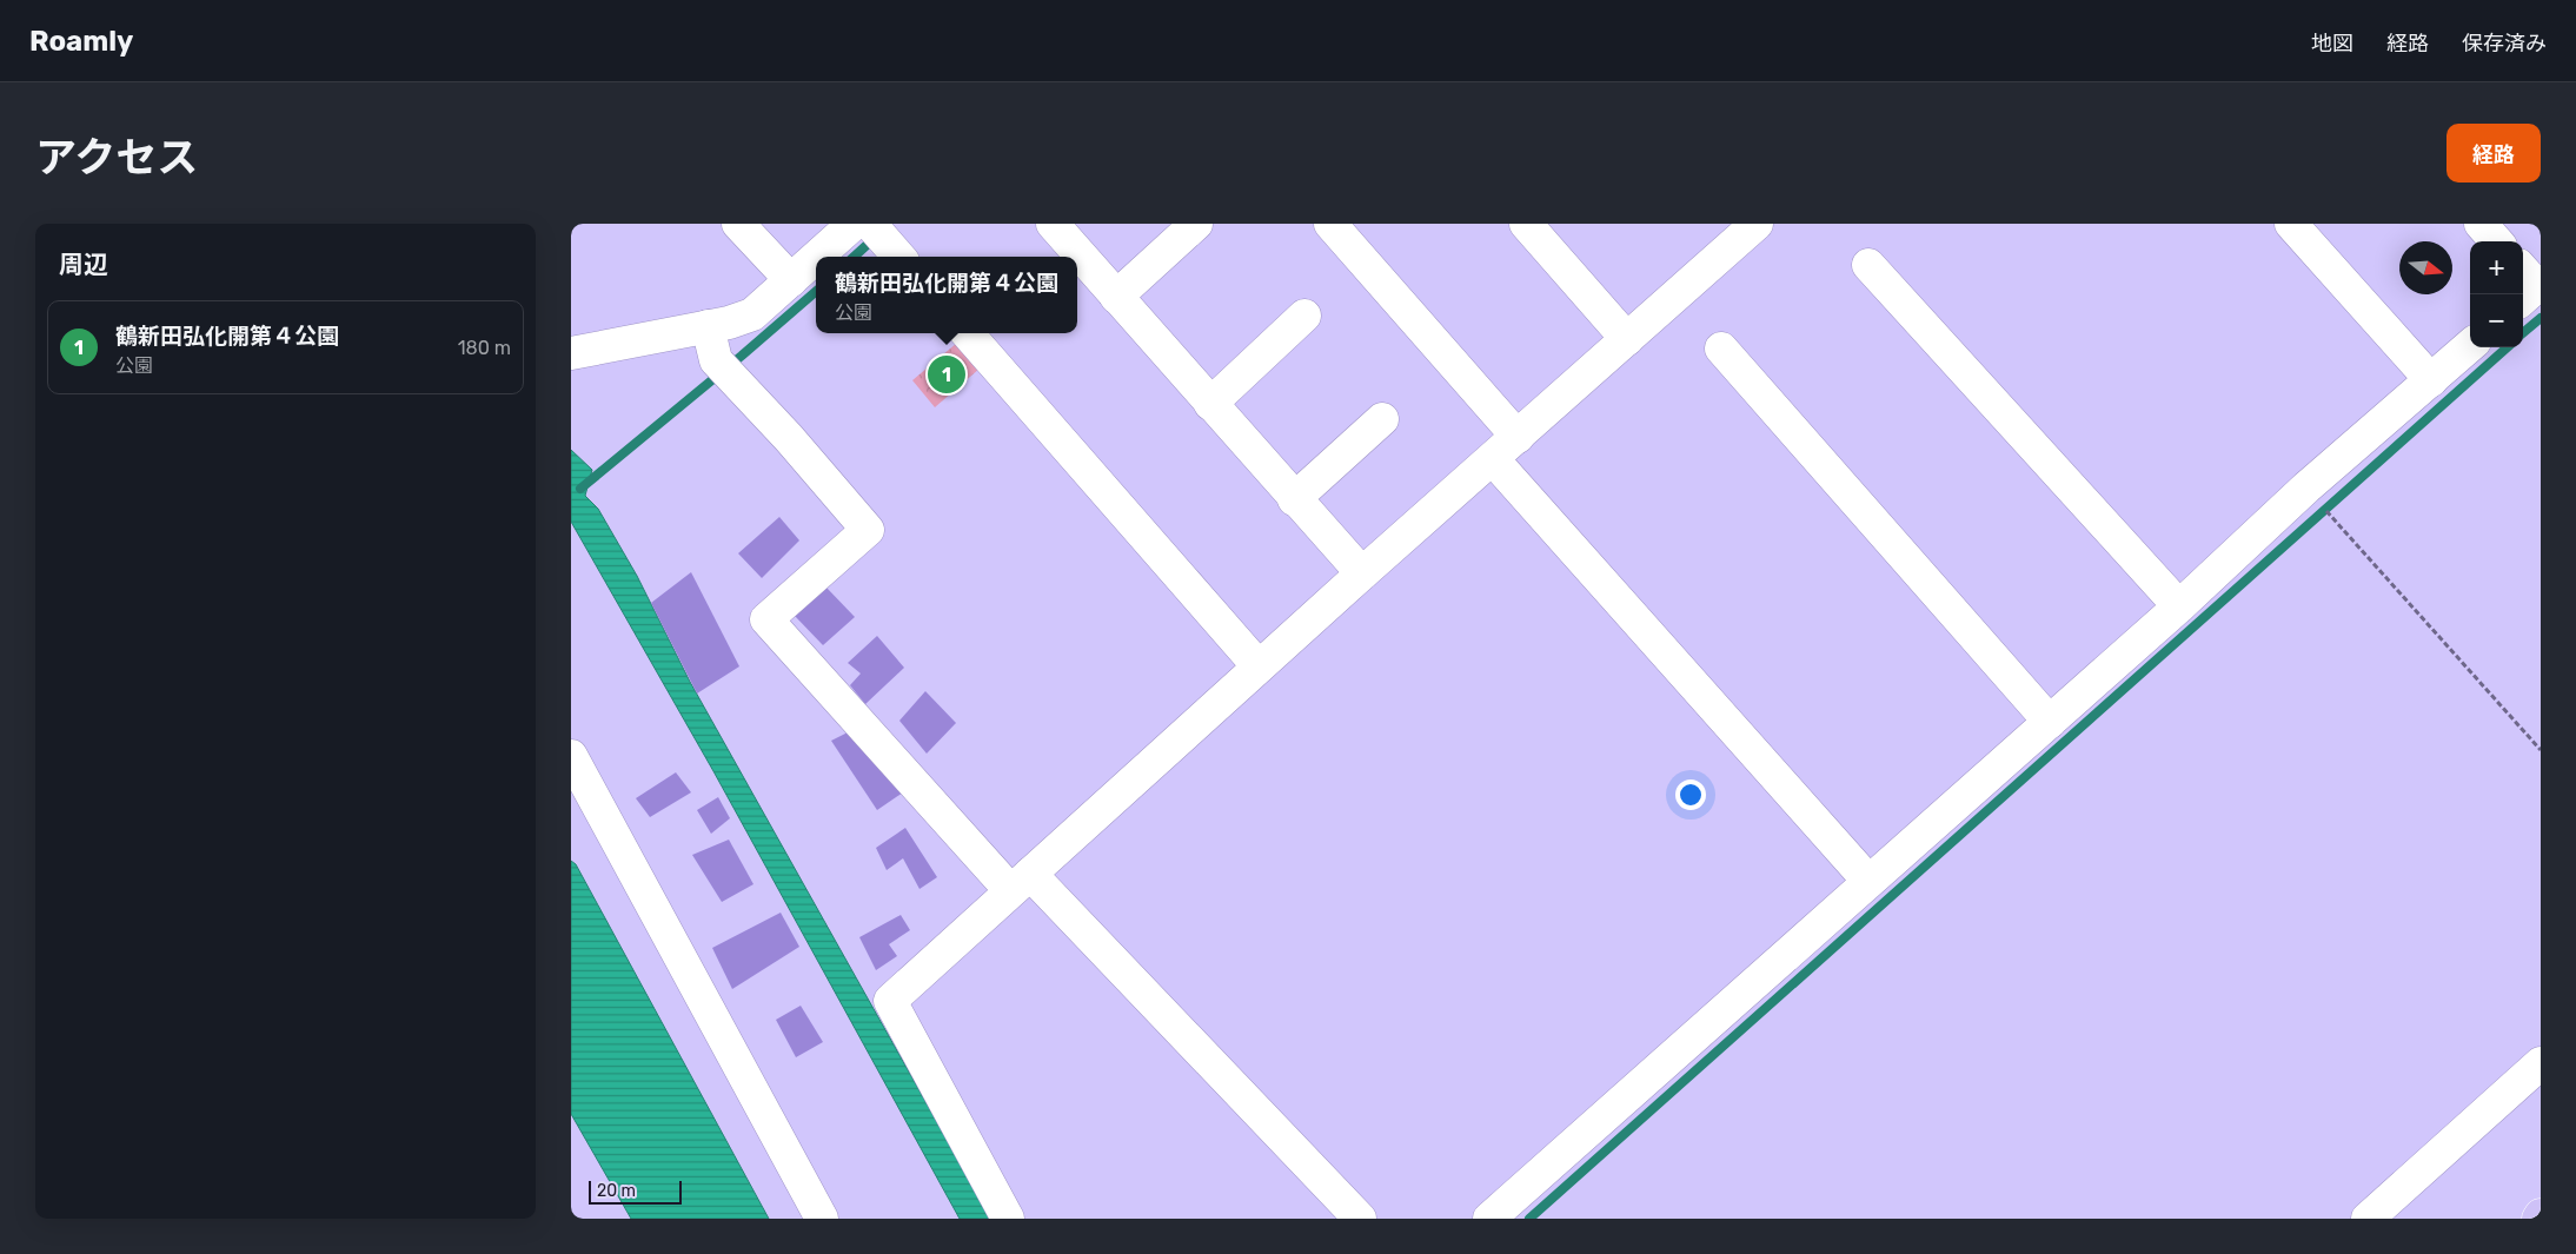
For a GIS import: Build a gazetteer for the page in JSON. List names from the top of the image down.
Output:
{
  "scale_bar": "20 m",
  "north": "right",
  "page": {
    "header": "Roamly",
    "nav": ["地図", "経路", "保存済み"],
    "title": "アクセス",
    "buttons": "経路",
    "heading": "周辺",
    "map_buttons": ["+", "−"],
    "popup": ["鶴新田弘化開第４公園", "公園"],
    "list": [
      {
        "mark": "1",
        "name": "鶴新田弘化開第４公園",
        "note": "公園",
        "value": "180 m"
      }
    ],
    "pins": "1",
    "scale": "20 m"
  }
}
